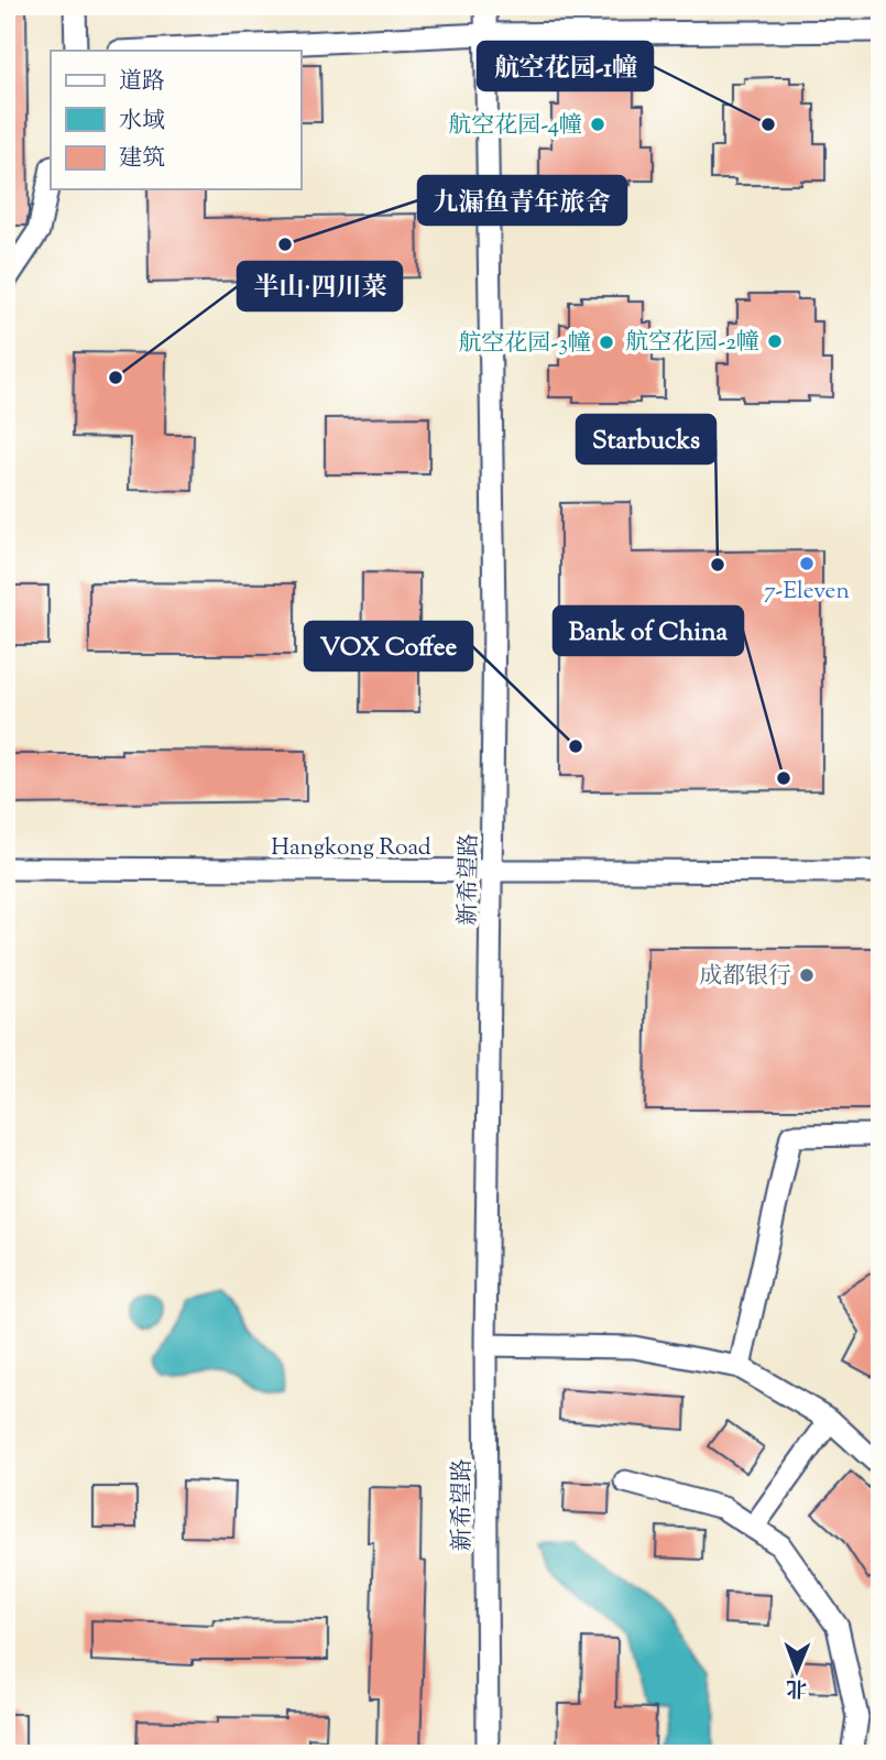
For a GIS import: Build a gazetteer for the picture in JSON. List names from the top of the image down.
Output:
{
  "streets": {
    "street": ["Hangkong Road", "新希望路"]
  },
  "crossings": [
    ["Hangkong Road", "新希望路"]
  ],
  "places": [
    "航空花园-4幢",
    "航空花园-1幢",
    "九漏鱼青年旅舍",
    "航空花园-2幢",
    "航空花园-3幢",
    "半山·四川菜",
    "7-Eleven",
    "Starbucks",
    "VOX Coffee",
    "Bank of China",
    "成都银行"
  ],
  "legend": ["道路", "水域", "建筑"],
  "north": "bottom"
}
